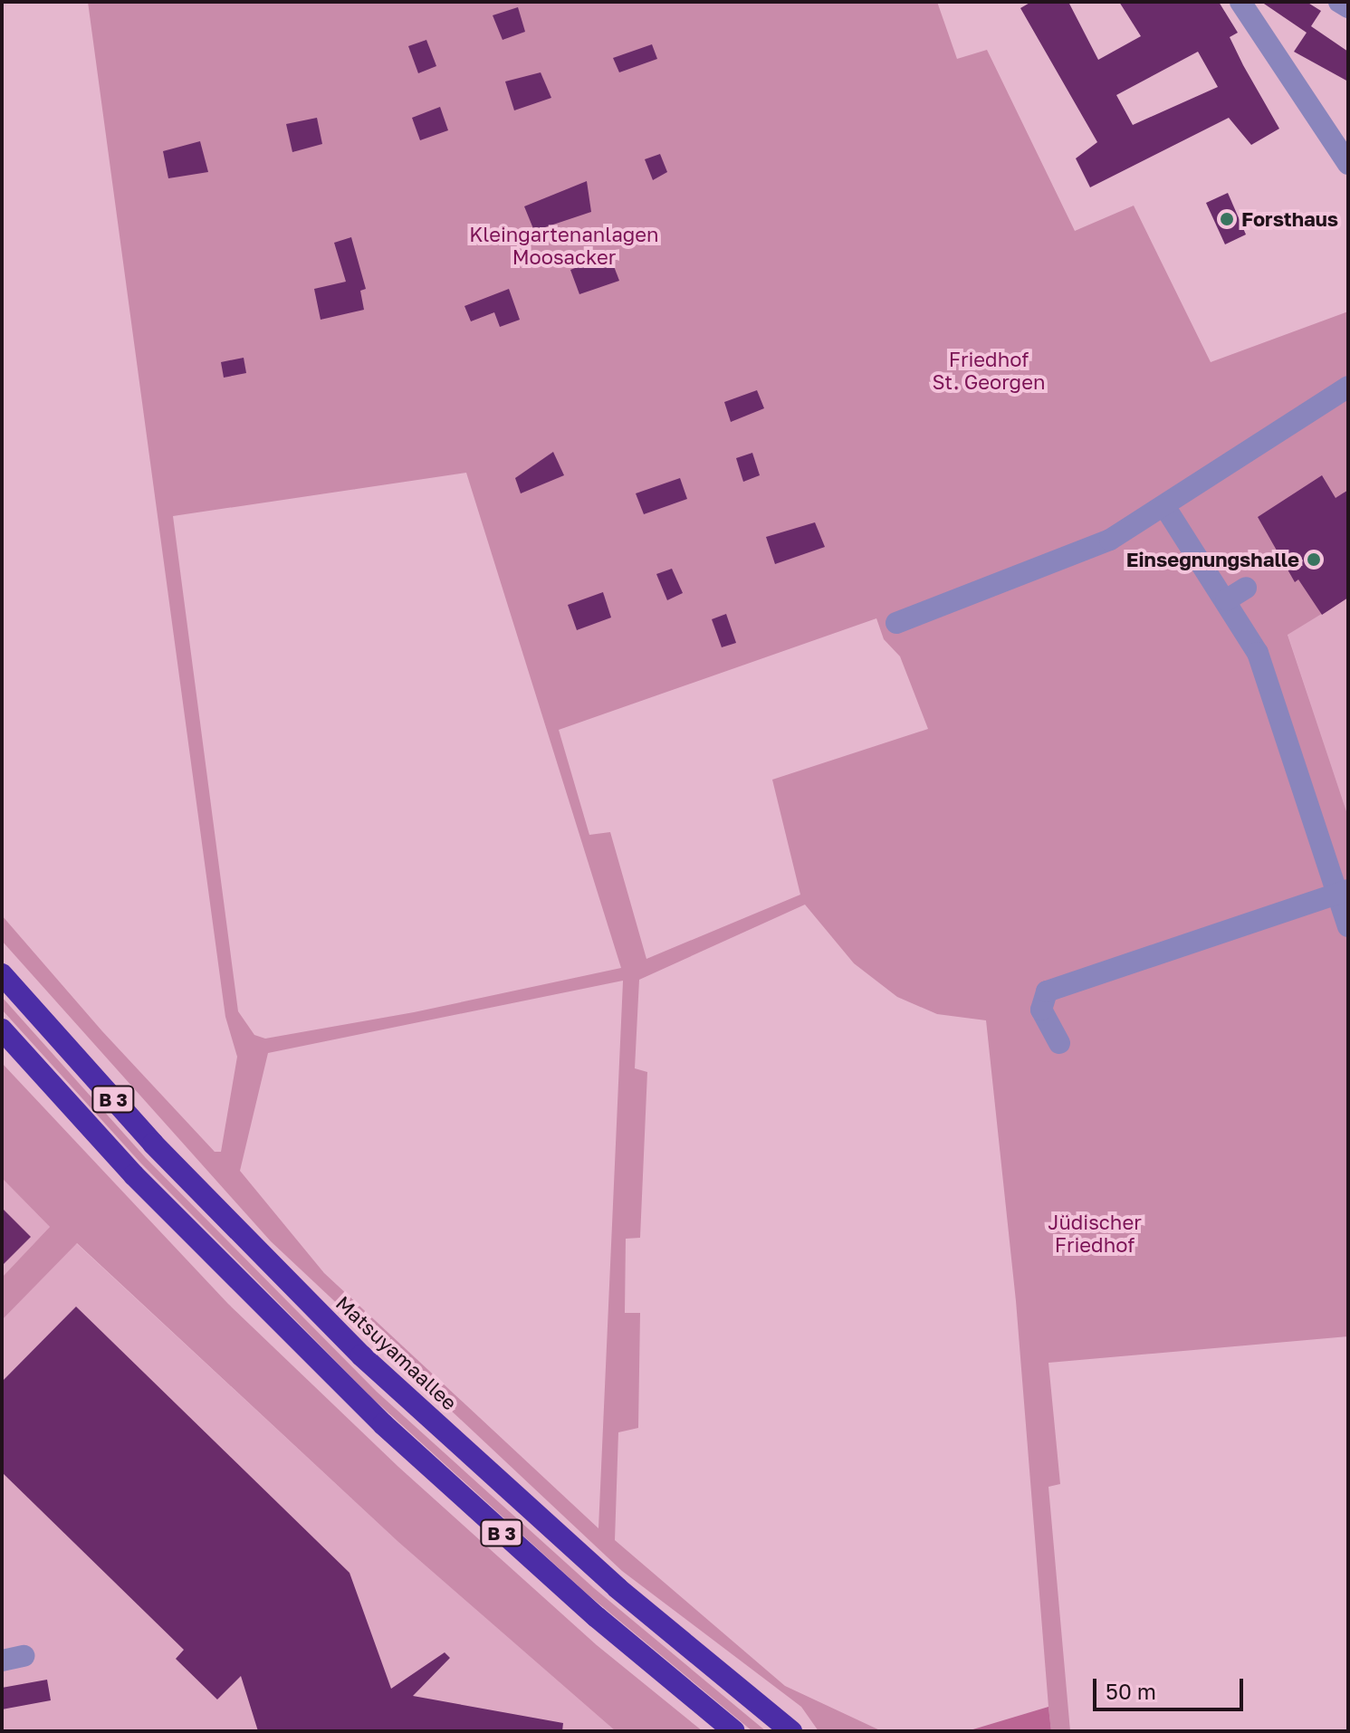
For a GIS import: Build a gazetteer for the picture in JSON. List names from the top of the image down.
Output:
{
  "streets": {
    "highway": ["B 3", "Matsuyamaallee"]
  },
  "parks": ["Kleingartenanlagen Moosacker", "Friedhof St. Georgen", "Jüdischer Friedhof"],
  "places": ["Forsthaus", "Einsegnungshalle"],
  "scale_bar": "50 m"
}
